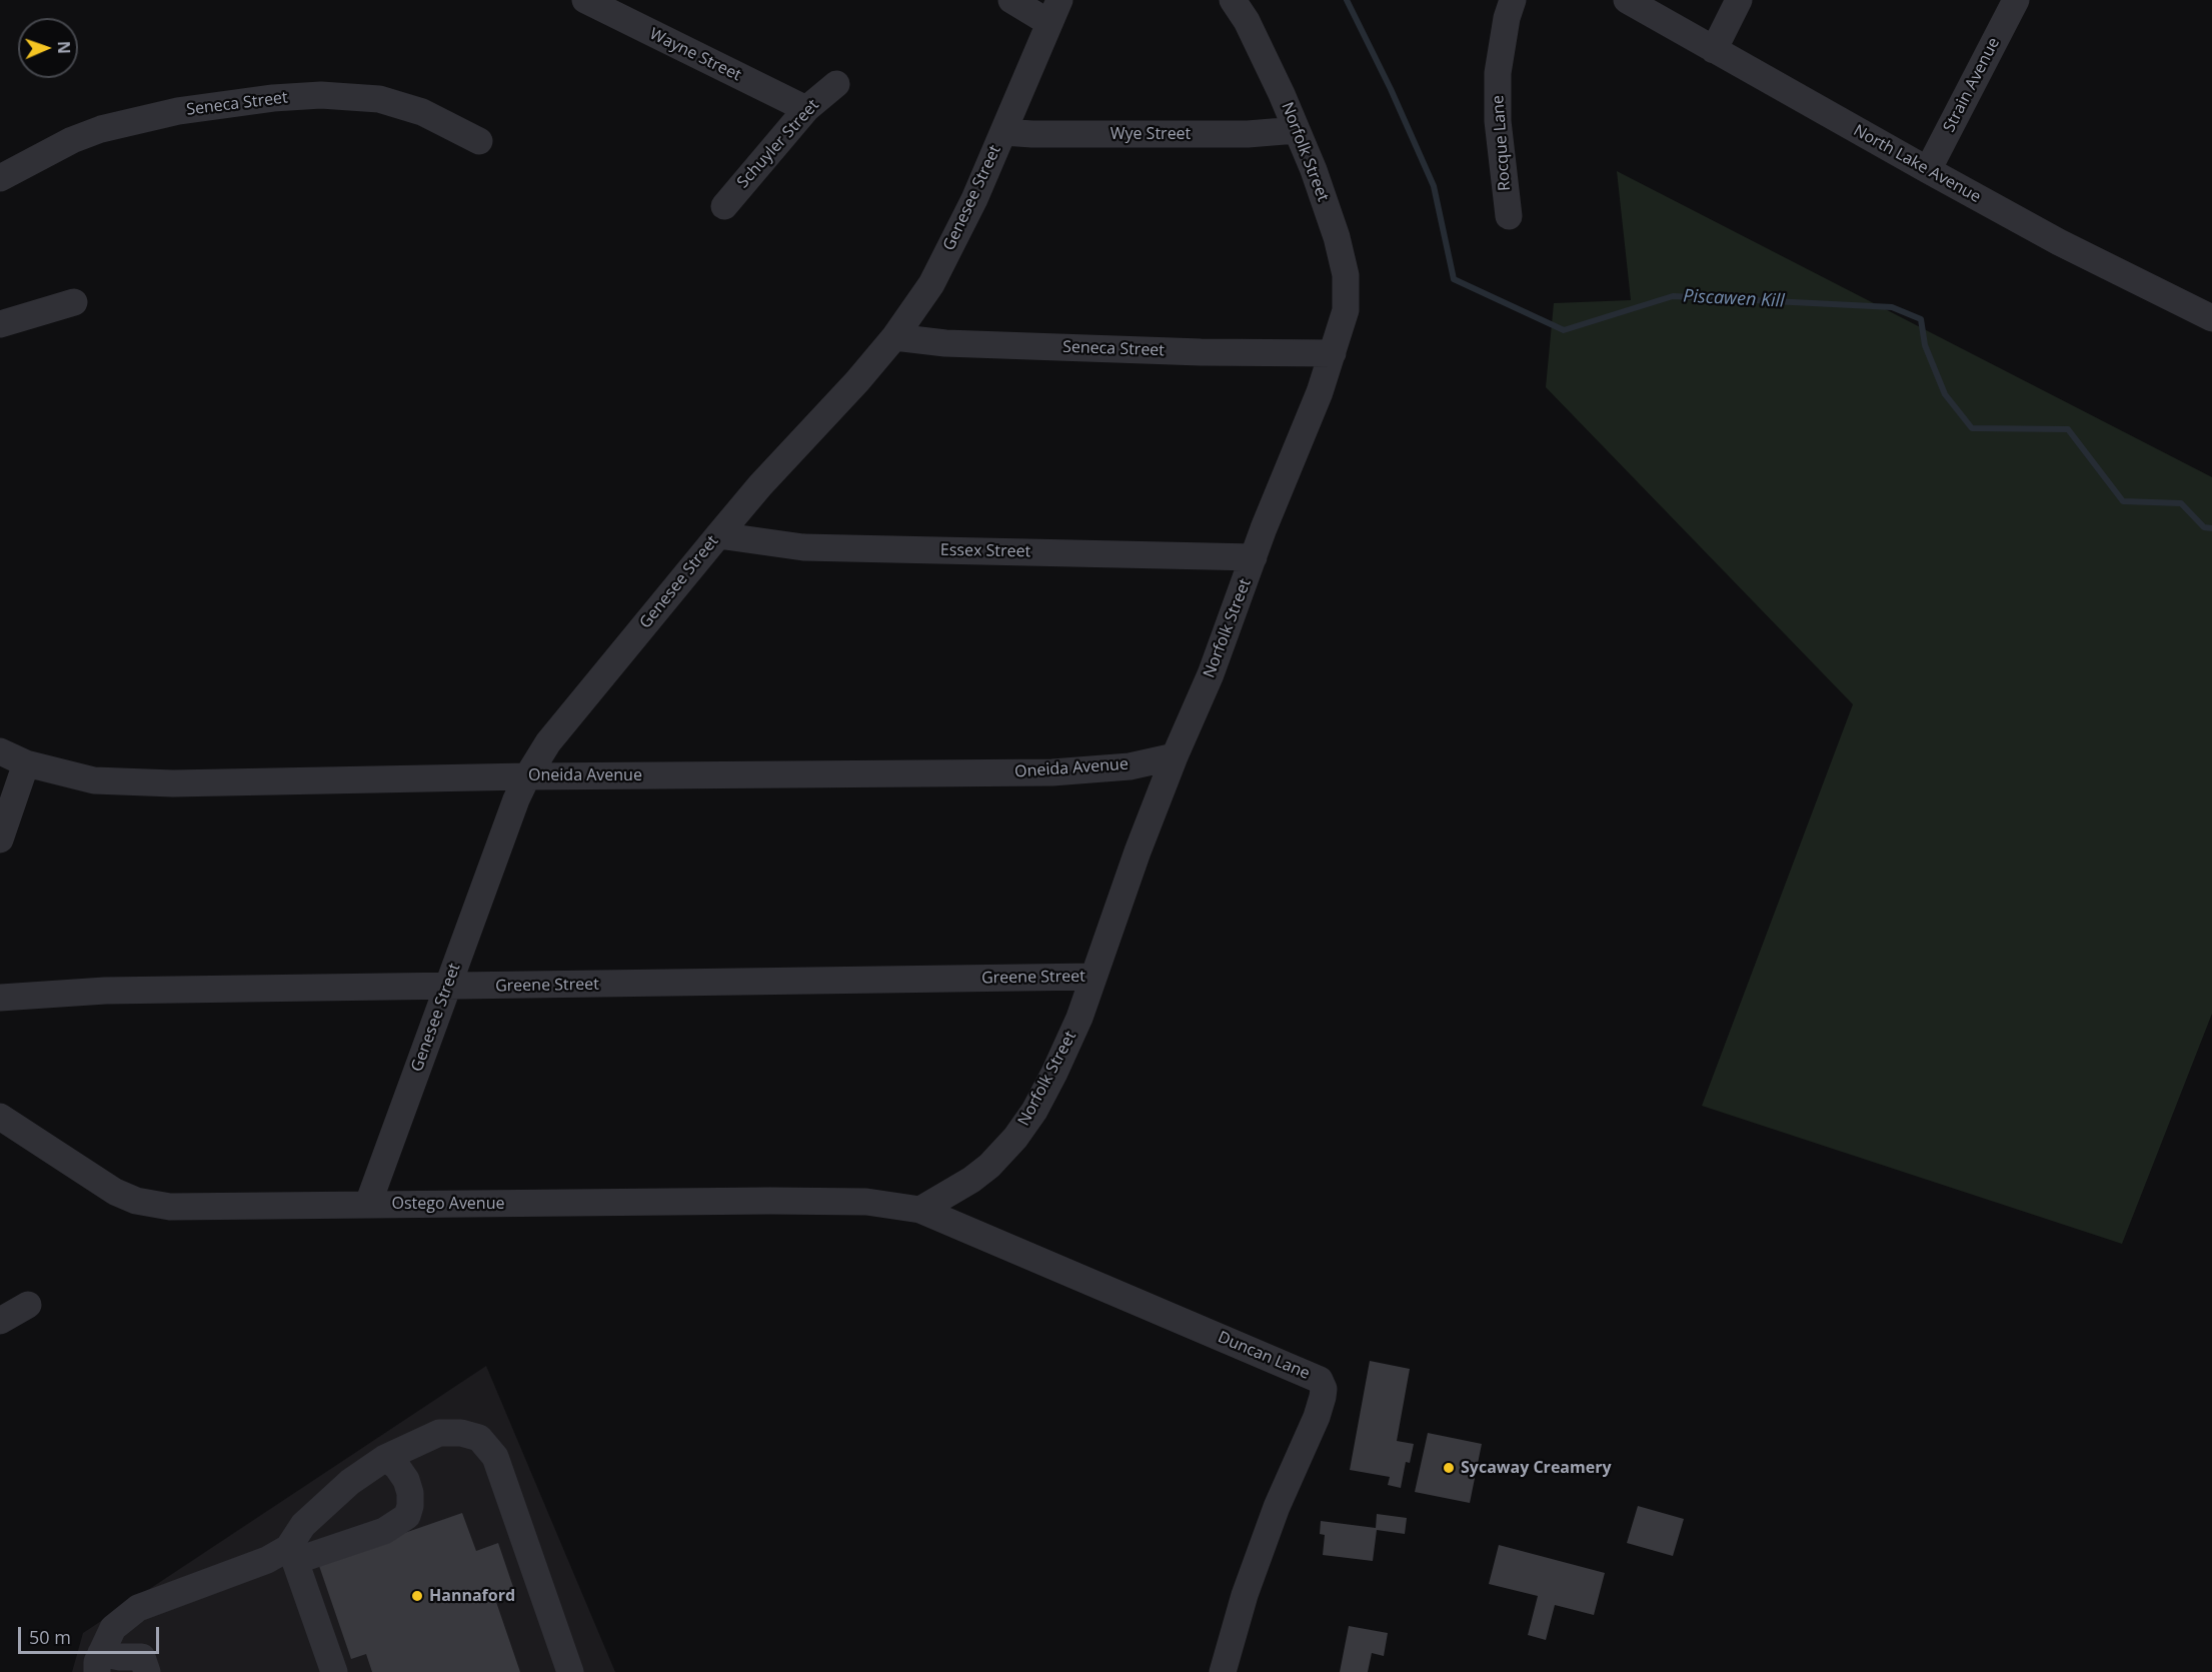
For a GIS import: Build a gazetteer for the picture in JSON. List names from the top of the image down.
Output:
{
  "streets": {
    "street": [
      "Wayne Street",
      "Strain Avenue",
      "Seneca Street",
      "Wye Street",
      "Rocque Lane",
      "Schuyler Street",
      "Norfolk Street",
      "North Lake Avenue",
      "Genesee Street",
      "Essex Street",
      "Oneida Avenue",
      "Greene Street",
      "Ostego Avenue",
      "Duncan Lane"
    ]
  },
  "crossings": [
    ["Wayne Street", "Schuyler Street"],
    ["Strain Avenue", "North Lake Avenue"],
    ["Seneca Street", "Norfolk Street"],
    ["Seneca Street", "Genesee Street"],
    ["Wye Street", "Norfolk Street"],
    ["Wye Street", "Genesee Street"],
    ["Norfolk Street", "Essex Street"],
    ["Norfolk Street", "Oneida Avenue"],
    ["Norfolk Street", "Greene Street"],
    ["Norfolk Street", "Ostego Avenue"],
    ["Norfolk Street", "Duncan Lane"],
    ["Genesee Street", "Essex Street"],
    ["Genesee Street", "Oneida Avenue"],
    ["Genesee Street", "Greene Street"],
    ["Genesee Street", "Ostego Avenue"],
    ["Ostego Avenue", "Duncan Lane"]
  ],
  "water": ["Piscawen Kill"],
  "places": ["Sycaway Creamery", "Hannaford"],
  "scale_bar": "50 m",
  "north": "right"
}
